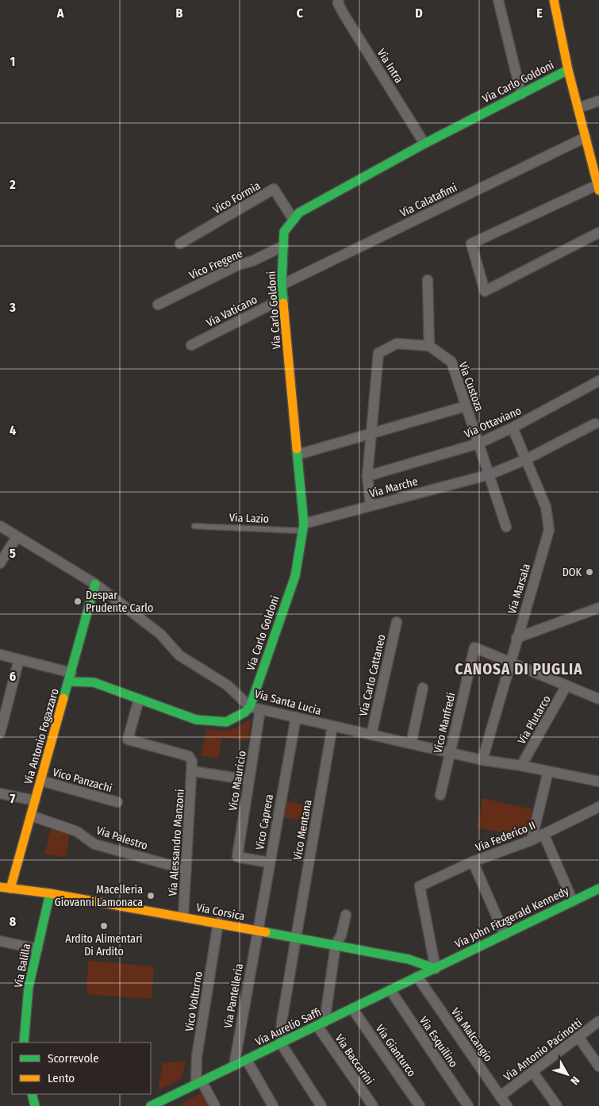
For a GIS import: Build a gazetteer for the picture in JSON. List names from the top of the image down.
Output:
{
  "streets": {
    "street": [
      "Via Intra",
      "Via Carlo Goldoni",
      "Vico Formia",
      "Via Calatafimi",
      "Vico Fregene",
      "Via Vaticano",
      "Via Custoza",
      "Via Ottaviano",
      "Via Marche",
      "Via Marsala",
      "Via Carlo Cattaneo",
      "Via Santa Lucia",
      "Via Plutarco",
      "Vico Manfredi",
      "Via Antonio Fogazzaro",
      "Vico Panzachi",
      "Vico Mauricio",
      "Vico Caprera",
      "Vico Mentana",
      "Via Federico II",
      "Via Palestro",
      "Via Alessandro Manzoni",
      "Via Corsica",
      "Via John Fitzgerald Kennedy",
      "Via Balilla",
      "Via Pantelleria",
      "Vico Volturno",
      "Via Aurelio Saffi",
      "Via Malcangio",
      "Via Esquilino",
      "Via Antonio Pacinotti",
      "Via Gianturco",
      "Via Baccarini"
    ],
    "lane": ["Via Lazio"]
  },
  "crossings": [
    ["Via Intra", "Via Carlo Goldoni"],
    ["Via Carlo Goldoni", "Vico Formia"],
    ["Via Carlo Goldoni", "Via Calatafimi"],
    ["Via Carlo Goldoni", "Vico Fregene"],
    ["Via Carlo Goldoni", "Via Vaticano"],
    ["Via Carlo Goldoni", "Via Marche"],
    ["Via Carlo Goldoni", "Via Lazio"],
    ["Via Carlo Goldoni", "Via Santa Lucia"],
    ["Via Carlo Goldoni", "Via Antonio Fogazzaro"],
    ["Via Carlo Goldoni", "Vico Mauricio"],
    ["Via Custoza", "Via Ottaviano"],
    ["Via Custoza", "Via Marche"],
    ["Via Ottaviano", "Via Marsala"],
    ["Via Marche", "Via Lazio"],
    ["Via Marche", "Via Marsala"],
    ["Via Marsala", "Via Santa Lucia"],
    ["Via Marsala", "Vico Manfredi"],
    ["Via Carlo Cattaneo", "Via Santa Lucia"],
    ["Via Santa Lucia", "Via Plutarco"],
    ["Via Santa Lucia", "Vico Manfredi"],
    ["Via Santa Lucia", "Via Antonio Fogazzaro"],
    ["Via Santa Lucia", "Vico Mauricio"],
    ["Via Santa Lucia", "Vico Caprera"],
    ["Via Santa Lucia", "Vico Mentana"],
    ["Via Antonio Fogazzaro", "Vico Panzachi"],
    ["Via Antonio Fogazzaro", "Vico Mauricio"],
    ["Via Antonio Fogazzaro", "Via Palestro"],
    ["Via Antonio Fogazzaro", "Via Corsica"],
    ["Vico Mauricio", "Vico Caprera"],
    ["Vico Caprera", "Via Corsica"],
    ["Vico Caprera", "Via Pantelleria"],
    ["Vico Mentana", "Via Corsica"],
    ["Vico Mentana", "Via Aurelio Saffi"],
    ["Via Federico II", "Via Corsica"],
    ["Via Federico II", "Via John Fitzgerald Kennedy"],
    ["Via Federico II", "Via Aurelio Saffi"],
    ["Via Palestro", "Via Alessandro Manzoni"],
    ["Via Alessandro Manzoni", "Via Corsica"],
    ["Via Corsica", "Via John Fitzgerald Kennedy"],
    ["Via Corsica", "Via Balilla"],
    ["Via Corsica", "Via Pantelleria"],
    ["Via Corsica", "Vico Volturno"],
    ["Via Corsica", "Via Aurelio Saffi"],
    ["Via John Fitzgerald Kennedy", "Via Aurelio Saffi"],
    ["Via Pantelleria", "Via Aurelio Saffi"],
    ["Vico Volturno", "Via Aurelio Saffi"],
    ["Via Aurelio Saffi", "Via Malcangio"],
    ["Via Aurelio Saffi", "Via Esquilino"],
    ["Via Aurelio Saffi", "Via Gianturco"],
    ["Via Aurelio Saffi", "Via Baccarini"],
    ["Via Malcangio", "Via Antonio Pacinotti"]
  ],
  "districts": ["CANOSA DI PUGLIA"],
  "places": [
    "DOK",
    "Despar Prudente Carlo",
    "Macelleria Giovanni Lamonaca",
    "Ardito Alimentari Di Ardito"
  ],
  "legend": ["Scorrevole", "Lento"],
  "north": "bottom right",
  "grid": {
    "columns": [
      "A",
      "B",
      "C",
      "D",
      "E"
    ],
    "rows": [
      "1",
      "2",
      "3",
      "4",
      "5",
      "6",
      "7",
      "8"
    ]
  }
}
